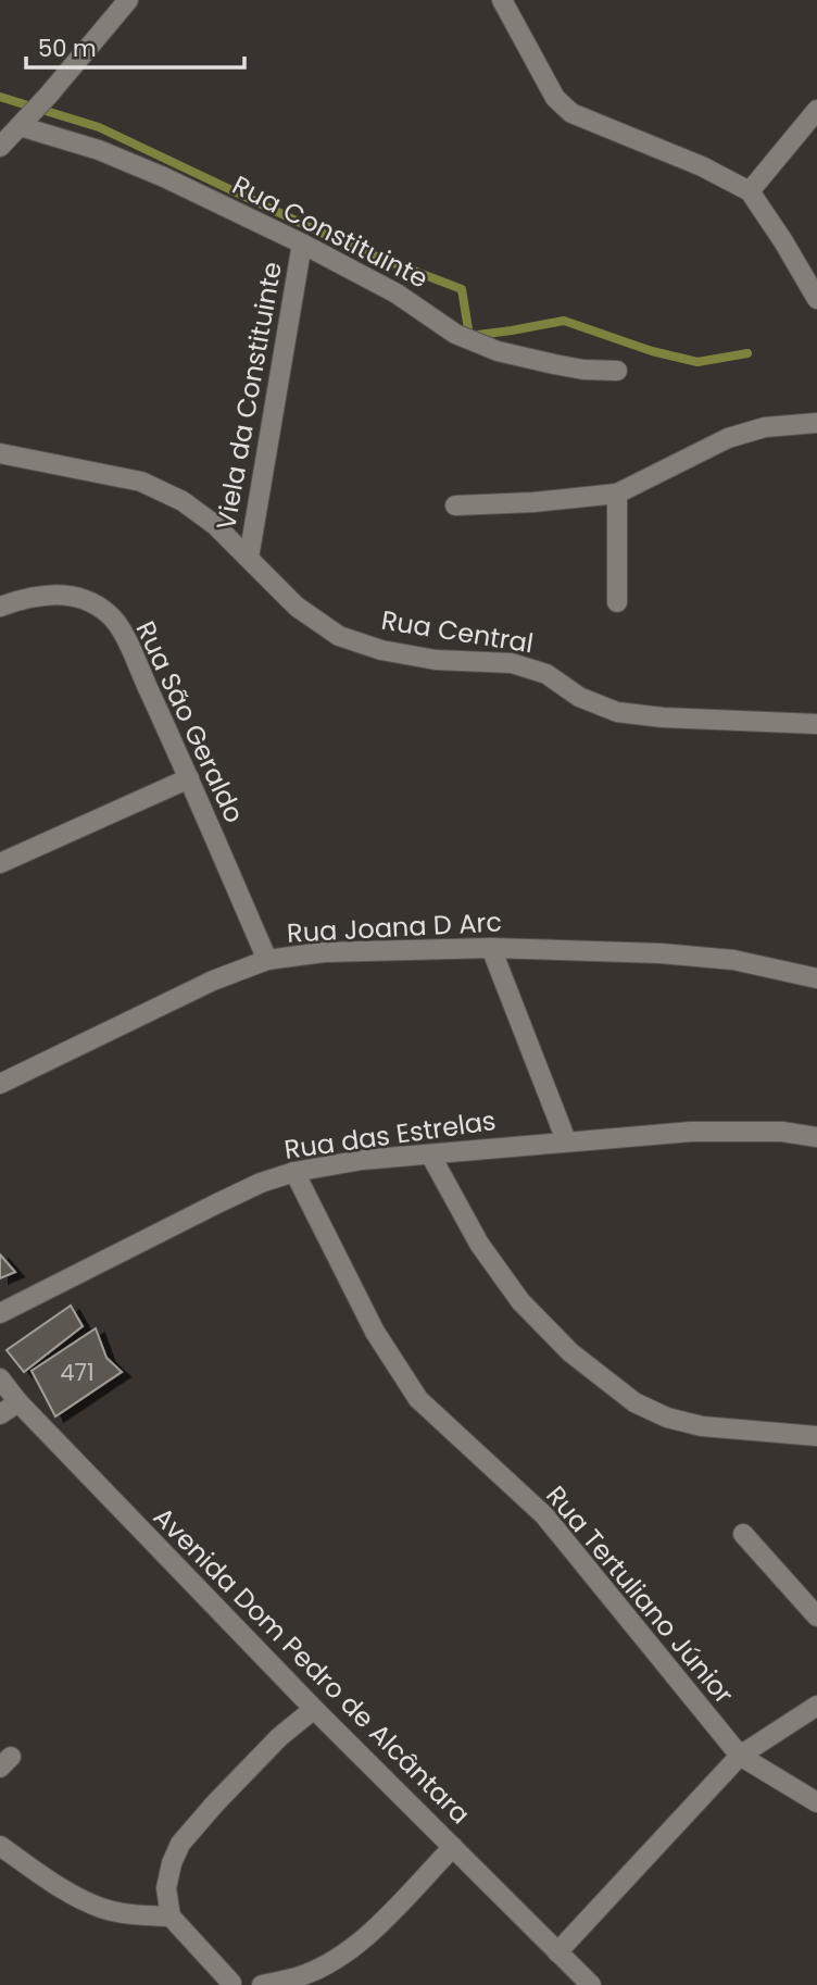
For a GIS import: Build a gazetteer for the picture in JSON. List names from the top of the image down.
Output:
{
  "streets": {
    "street": [
      "Rua Constituinte",
      "Viela da Constituinte",
      "Rua Central",
      "Rua São Geraldo",
      "Rua Joana D Arc",
      "Rua das Estrelas",
      "Rua Tertuliano Júnior",
      "Avenida Dom Pedro de Alcântara"
    ]
  },
  "crossings": [
    ["Rua Constituinte", "Viela da Constituinte"],
    ["Viela da Constituinte", "Rua Central"],
    ["Rua São Geraldo", "Rua Joana D Arc"],
    ["Rua das Estrelas", "Rua Tertuliano Júnior"]
  ],
  "house_numbers": ["471"],
  "scale_bar": "50 m"
}
